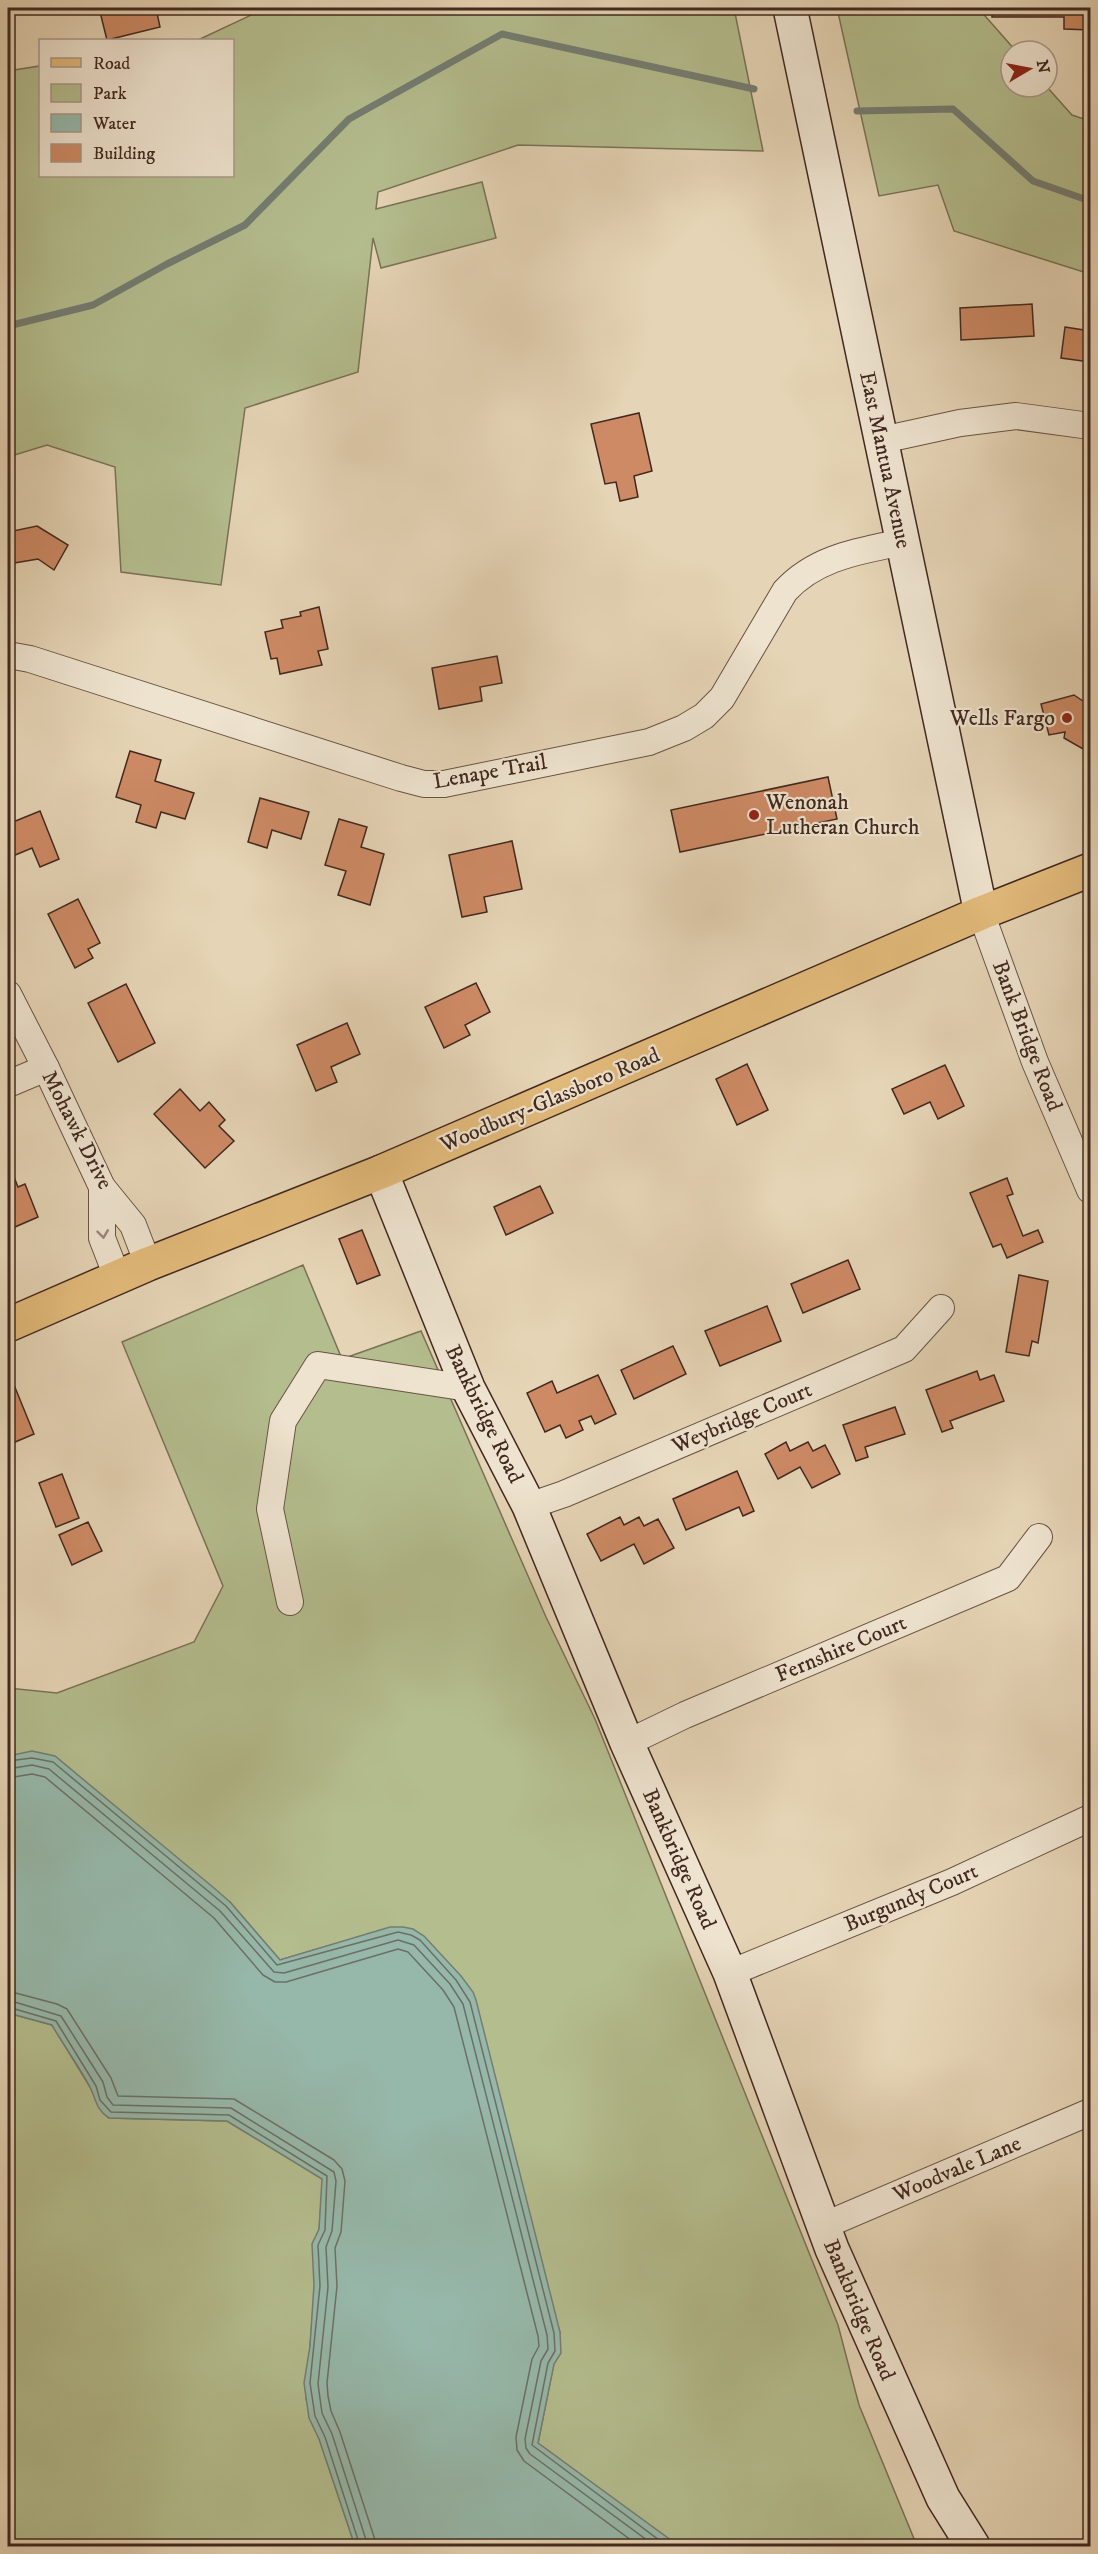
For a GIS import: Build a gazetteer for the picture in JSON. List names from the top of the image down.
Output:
{
  "streets": {
    "main road": ["Woodbury-Glassboro Road"],
    "street": [
      "East Mantua Avenue",
      "Lenape Trail",
      "Bank Bridge Road",
      "Mohawk Drive",
      "Bankbridge Road",
      "Weybridge Court",
      "Fernshire Court",
      "Burgundy Court",
      "Woodvale Lane"
    ]
  },
  "crossings": [
    ["East Mantua Avenue", "Lenape Trail"],
    ["East Mantua Avenue", "Bank Bridge Road"],
    ["East Mantua Avenue", "Woodbury-Glassboro Road"],
    ["Bank Bridge Road", "Woodbury-Glassboro Road"],
    ["Woodbury-Glassboro Road", "Mohawk Drive"],
    ["Woodbury-Glassboro Road", "Bankbridge Road"],
    ["Bankbridge Road", "Weybridge Court"],
    ["Bankbridge Road", "Fernshire Court"],
    ["Bankbridge Road", "Burgundy Court"],
    ["Bankbridge Road", "Woodvale Lane"]
  ],
  "places": ["Wells Fargo", "Wenonah Lutheran Church"],
  "legend": [
    "Road",
    "Park",
    "Water",
    "Building"
  ],
  "north": "right"
}
